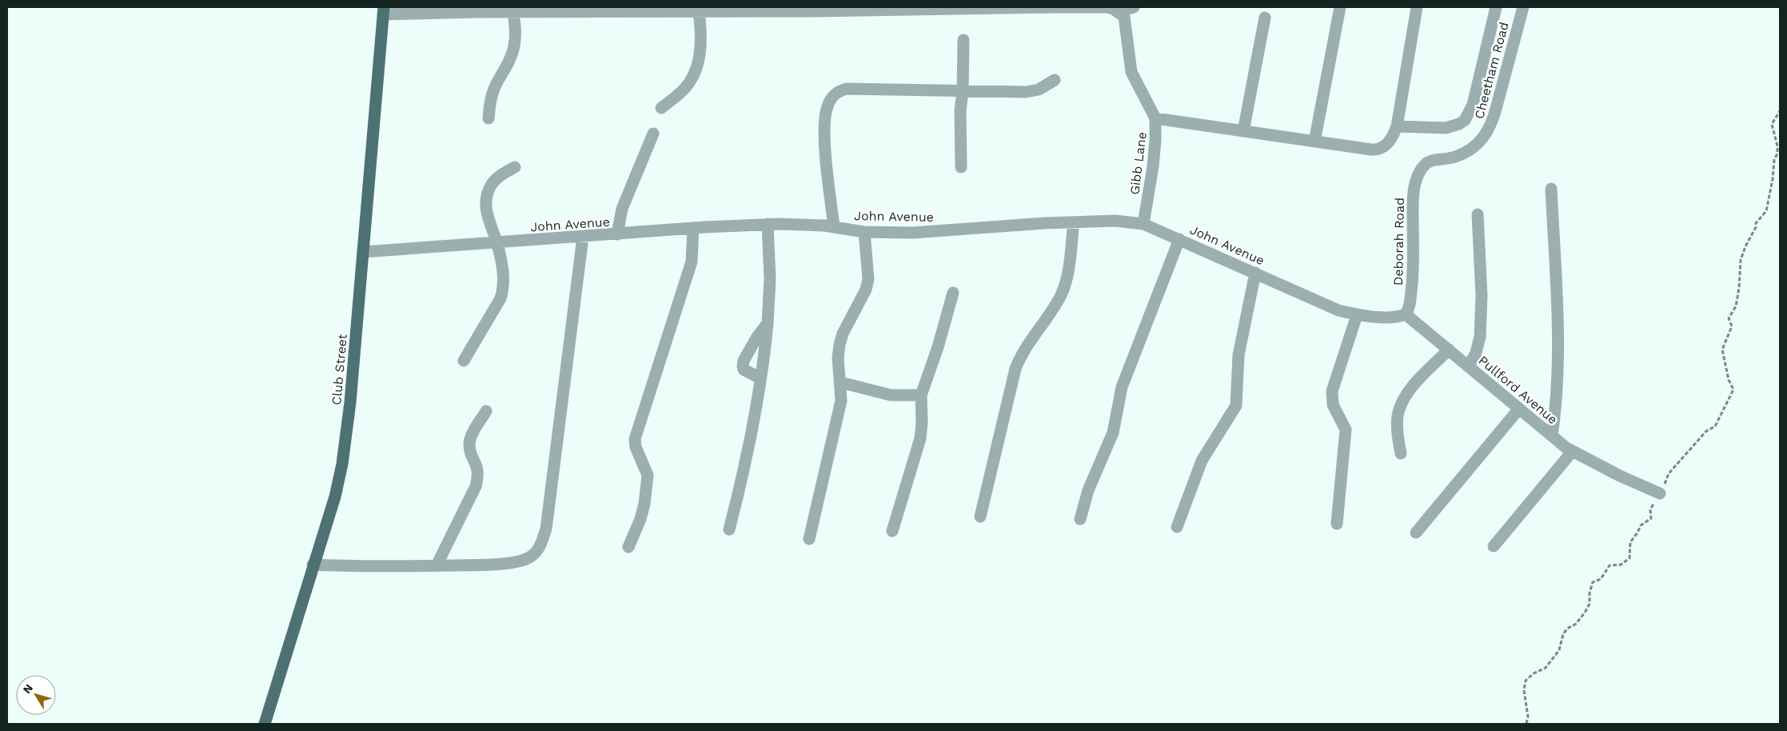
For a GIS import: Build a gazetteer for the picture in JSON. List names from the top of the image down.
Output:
{
  "streets": {
    "main road": ["Club Street"],
    "street": [
      "Cheetham Road",
      "Gibb Lane",
      "John Avenue",
      "Deborah Road",
      "Pullford Avenue"
    ]
  },
  "crossings": [
    ["Cheetham Road", "Deborah Road"],
    ["Gibb Lane", "John Avenue"],
    ["John Avenue", "Deborah Road"],
    ["John Avenue", "Club Street"],
    ["John Avenue", "Pullford Avenue"],
    ["Deborah Road", "Pullford Avenue"]
  ],
  "north": "top left"
}
